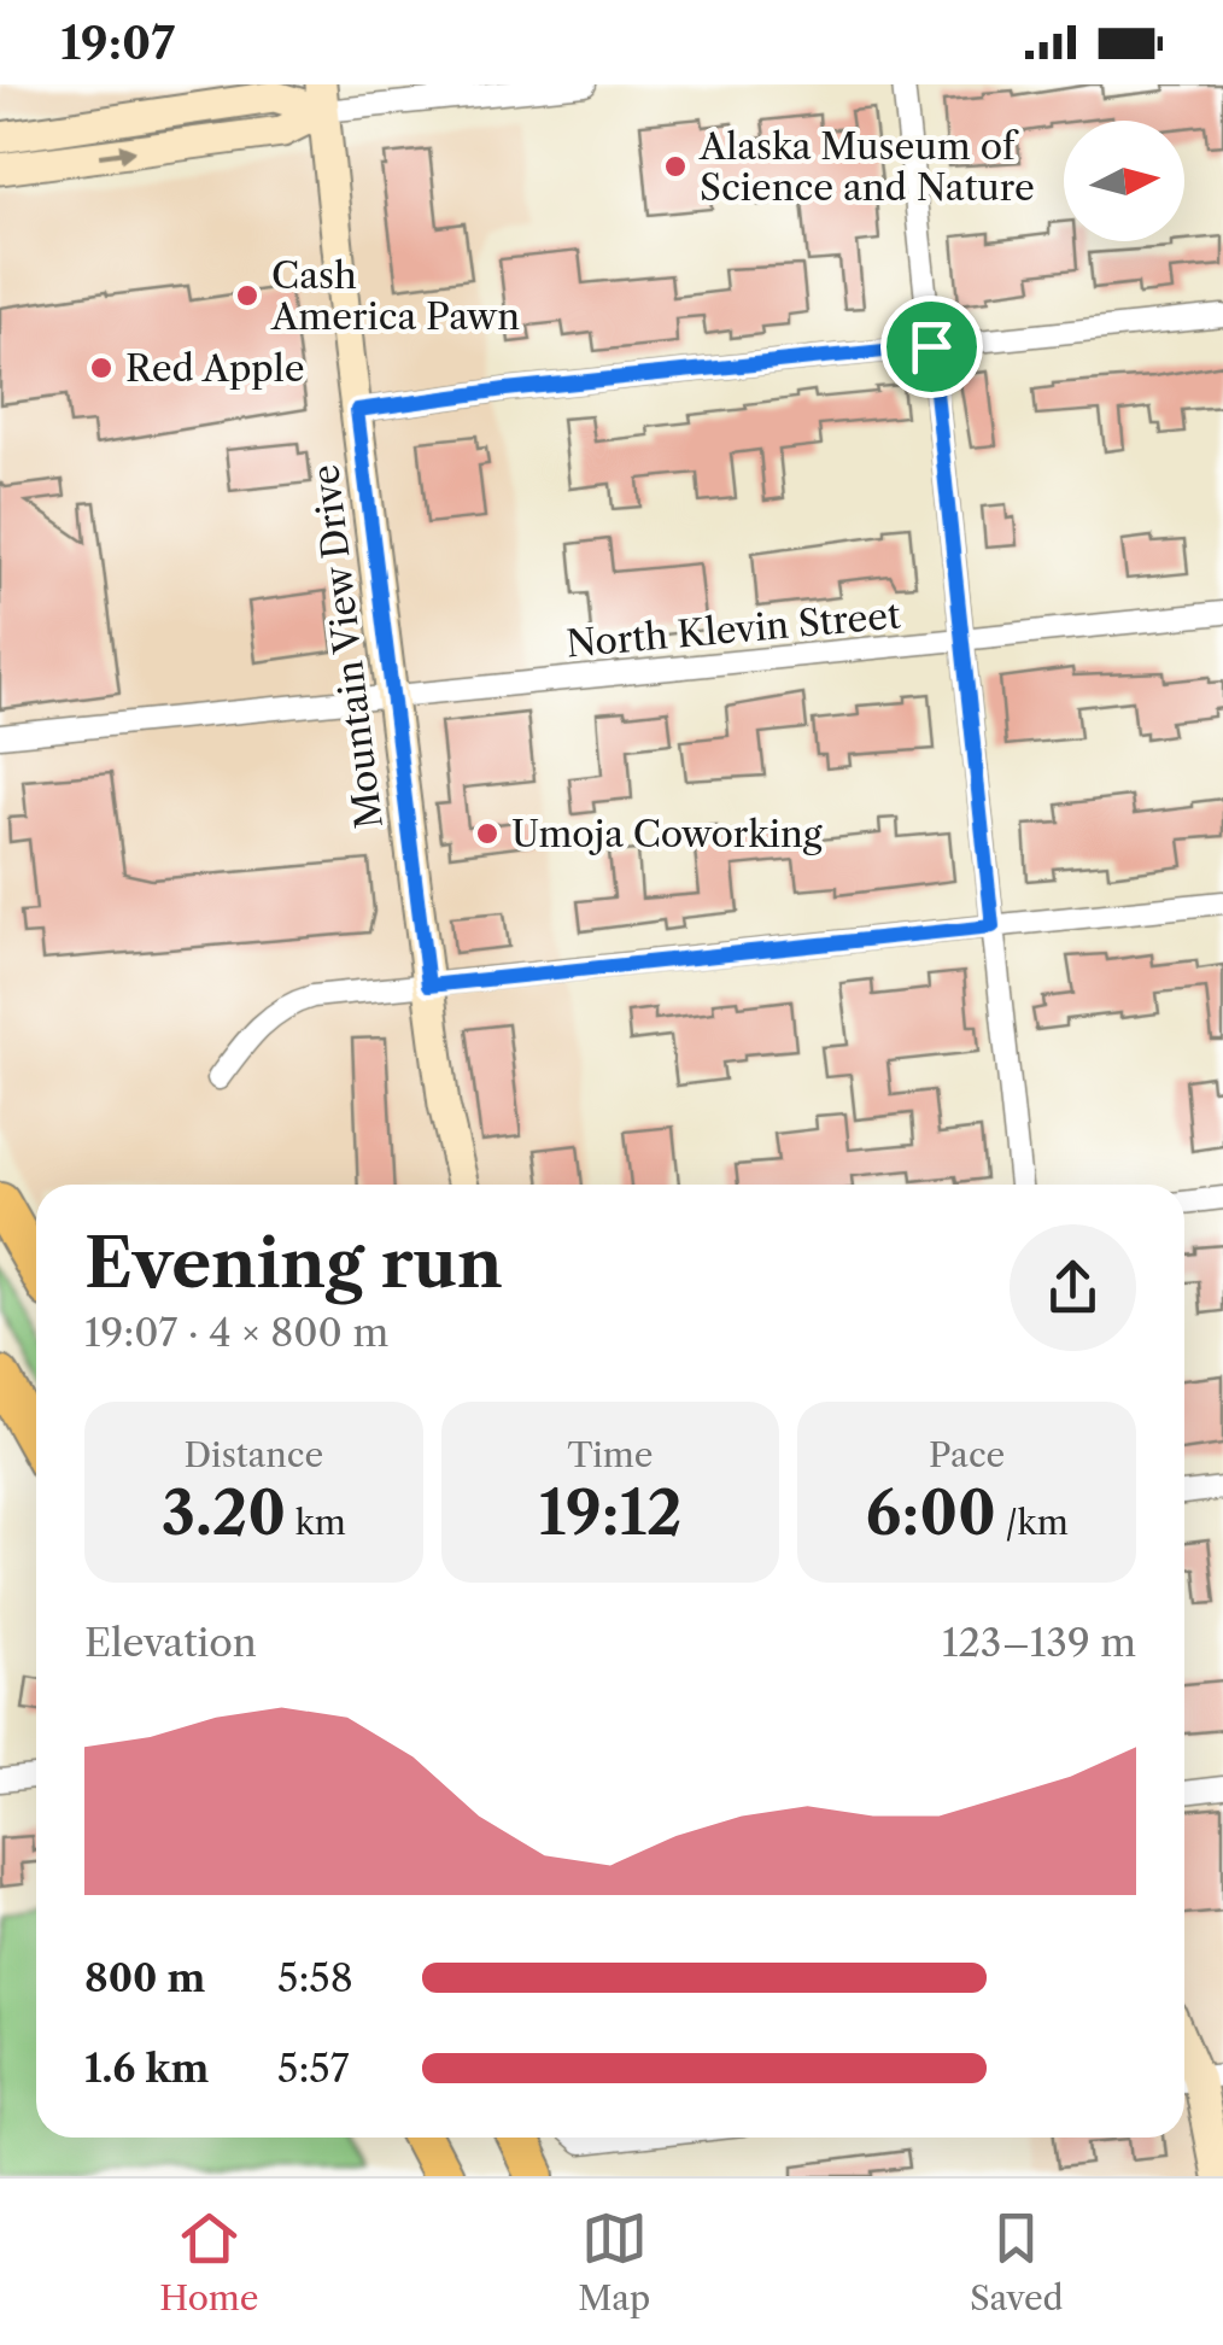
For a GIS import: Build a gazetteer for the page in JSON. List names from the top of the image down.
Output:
{
  "streets": {
    "street": ["North Klevin Street", "Mountain View Drive"]
  },
  "crossings": [
    ["North Klevin Street", "Mountain View Drive"]
  ],
  "places": [
    "Alaska Museum of Science and Nature",
    "Cash America Pawn",
    "Red Apple",
    "Umoja Coworking"
  ],
  "north": "right",
  "page": {
    "status": "19:07",
    "heading": ["Evening run", "19:07 · 4 × 800 m"],
    "stats": [
      ["Distance", "3.20 km"],
      ["Time", "19:12"],
      ["Pace", "6:00 /km"]
    ],
    "chart": ["Elevation", "123–139 m"],
    "list": [
      {
        "name": "800 m",
        "note": "5:58"
      },
      {
        "name": "1.6 km",
        "note": "5:57"
      }
    ],
    "tabs": ["Home", "Map", "Saved"]
  }
}
